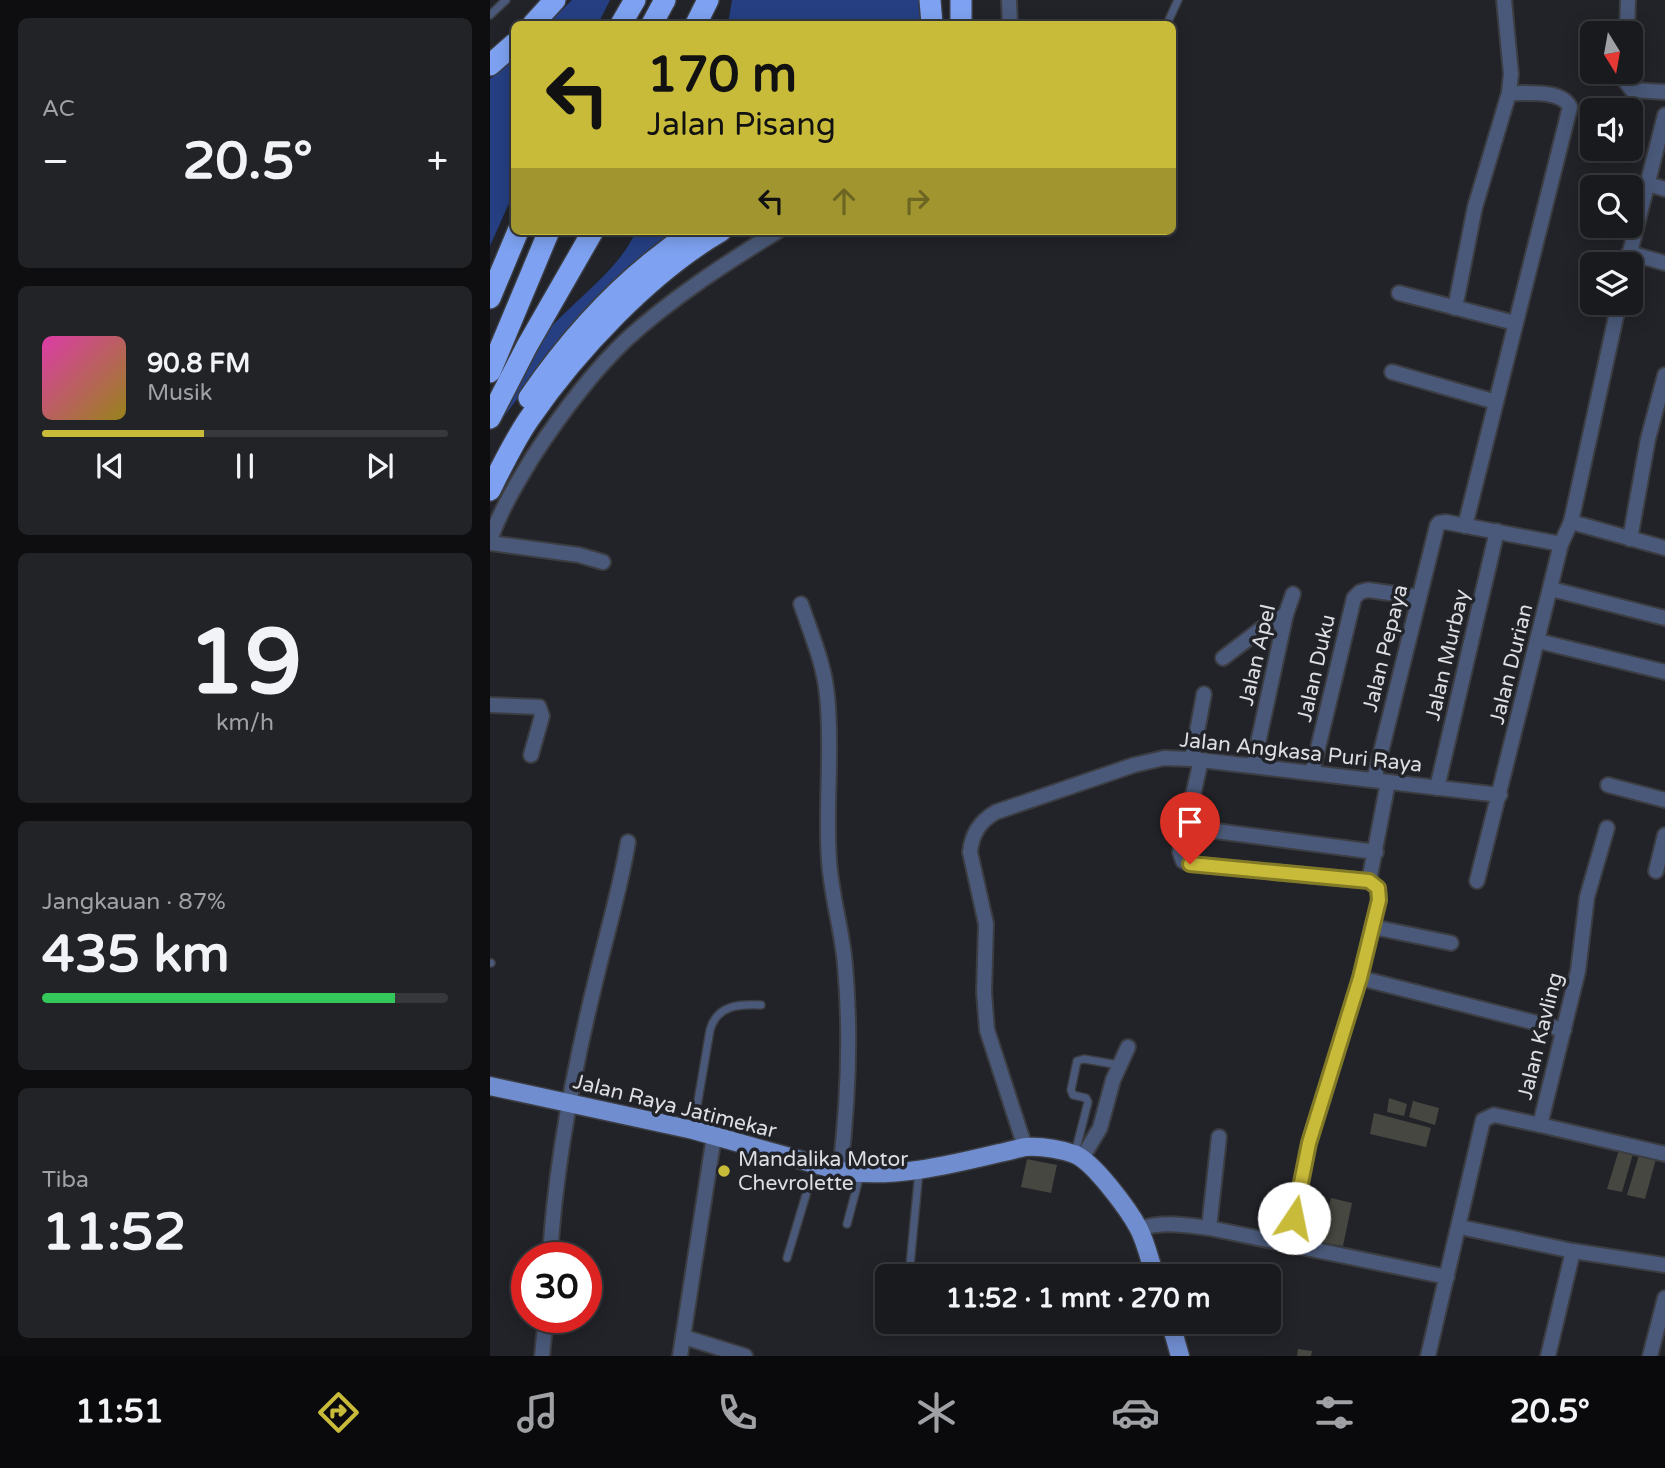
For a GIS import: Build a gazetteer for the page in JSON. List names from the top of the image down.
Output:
{
  "streets": {
    "main road": ["Jalan Raya Jatimekar"],
    "street": [
      "Jalan Pepaya",
      "Jalan Apel",
      "Jalan Murbay",
      "Jalan Durian",
      "Jalan Duku",
      "Jalan Angkasa Puri Raya",
      "Jalan Kavling"
    ]
  },
  "crossings": [
    ["Jalan Pepaya", "Jalan Duku"],
    ["Jalan Pepaya", "Jalan Angkasa Puri Raya"],
    ["Jalan Apel", "Jalan Angkasa Puri Raya"],
    ["Jalan Murbay", "Jalan Angkasa Puri Raya"],
    ["Jalan Durian", "Jalan Angkasa Puri Raya"],
    ["Jalan Duku", "Jalan Angkasa Puri Raya"],
    ["Jalan Angkasa Puri Raya", "Jalan Raya Jatimekar"]
  ],
  "places": ["Mandalika Motor Chevrolette"],
  "north": "bottom",
  "page": {
    "tile": [
      "AC",
      ["19", "km/h"],
      ["Jangkauan · 87%", "435 km"],
      ["Tiba", "11:52"]
    ],
    "turn": ["170 m", "Jalan Pisang"],
    "heat": ["−", "20.5°", "+"],
    "song": ["90.8 FM", "Musik"],
    "limit": "30",
    "trip": "11:52 · 1 mnt · 270 m",
    "tabs": ["11:51", "20.5°"]
  }
}
